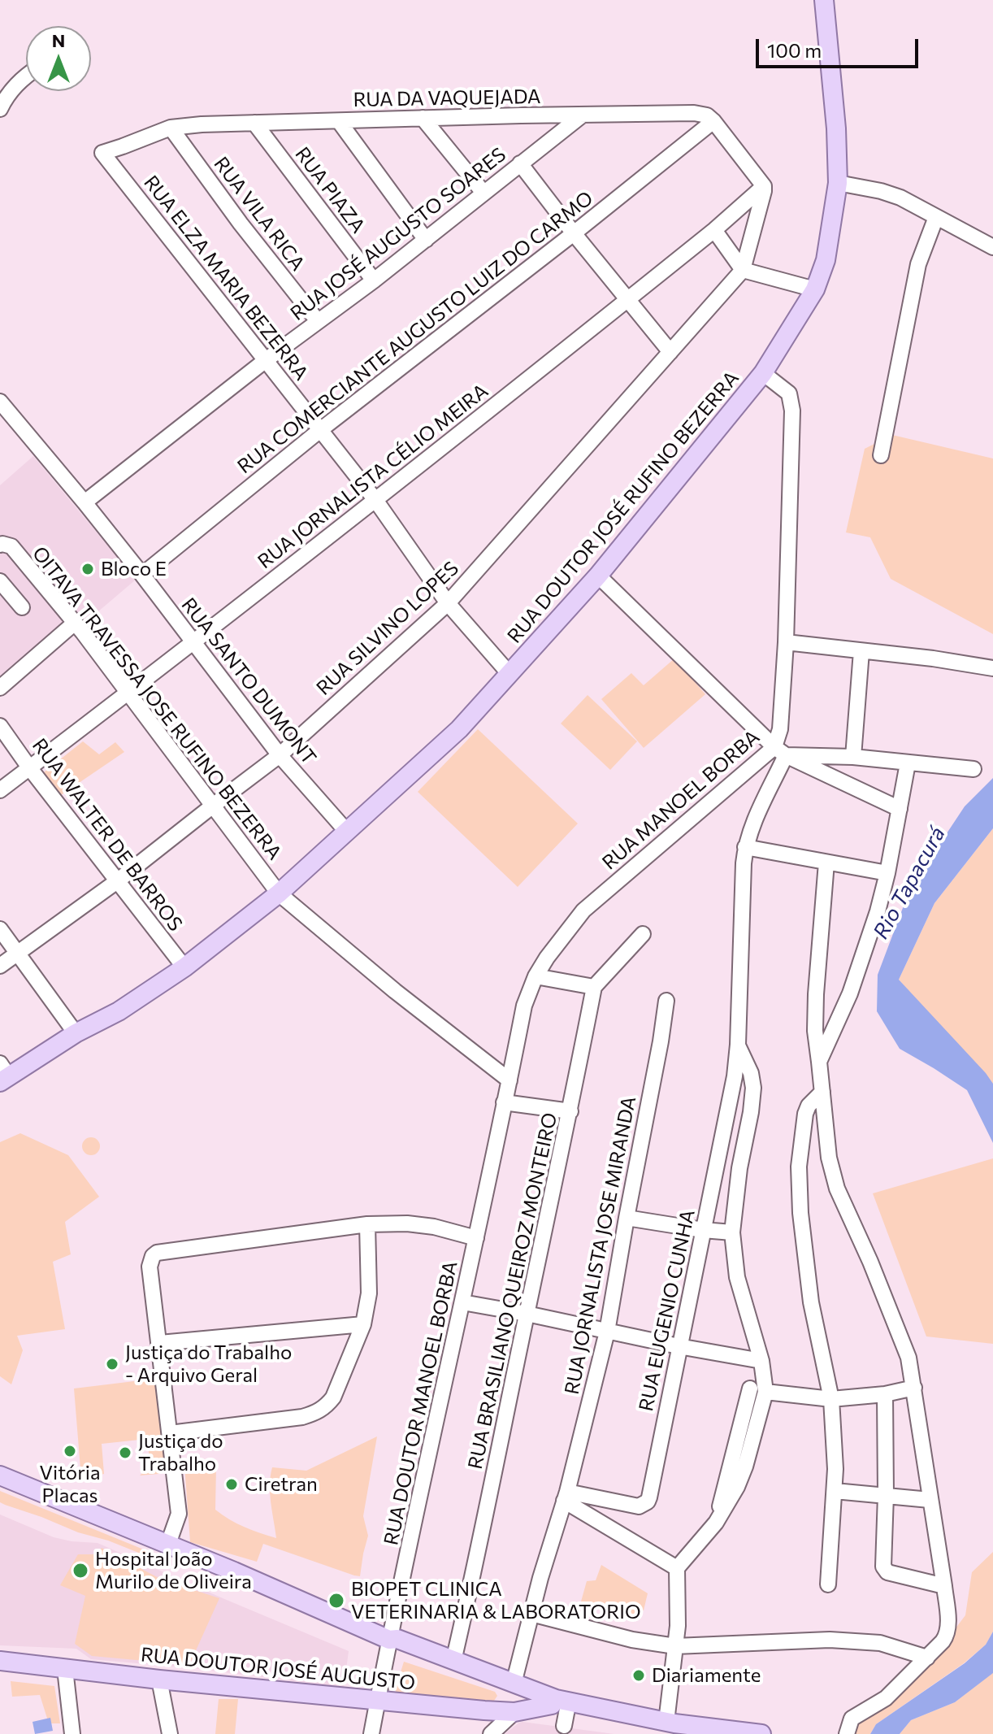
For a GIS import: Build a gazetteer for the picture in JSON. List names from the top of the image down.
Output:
{
  "streets": {
    "main road": ["RUA DOUTOR JOSÉ RUFINO BEZERRA", "RUA DOUTOR JOSÉ AUGUSTO"],
    "street": [
      "RUA DA VAQUEJADA",
      "RUA PIAZA",
      "RUA VILA RICA",
      "RUA JOSÉ AUGUSTO SOARES",
      "RUA ELZA MARIA BEZERRA",
      "RUA COMERCIANTE AUGUSTO LUIZ DO CARMO",
      "RUA JORNALISTA CÉLIO MEIRA",
      "RUA SILVINO LOPES",
      "RUA SANTO DUMONT",
      "OITAVA TRAVESSA JOSE RUFINO BEZERRA",
      "RUA MANOEL BORBA",
      "RUA WALTER DE BARROS",
      "RUA JORNALISTA JOSE MIRANDA",
      "RUA BRASILIANO QUEIROZ MONTEIRO",
      "RUA EUGENIO CUNHA",
      "RUA DOUTOR MANOEL BORBA"
    ]
  },
  "crossings": [
    ["RUA DA VAQUEJADA", "RUA PIAZA"],
    ["RUA DA VAQUEJADA", "RUA VILA RICA"],
    ["RUA DA VAQUEJADA", "RUA JOSÉ AUGUSTO SOARES"],
    ["RUA DA VAQUEJADA", "RUA ELZA MARIA BEZERRA"],
    ["RUA DA VAQUEJADA", "RUA COMERCIANTE AUGUSTO LUIZ DO CARMO"],
    ["RUA PIAZA", "RUA JOSÉ AUGUSTO SOARES"],
    ["RUA VILA RICA", "RUA JOSÉ AUGUSTO SOARES"],
    ["RUA JOSÉ AUGUSTO SOARES", "RUA ELZA MARIA BEZERRA"],
    ["RUA JOSÉ AUGUSTO SOARES", "RUA SANTO DUMONT"],
    ["RUA ELZA MARIA BEZERRA", "RUA COMERCIANTE AUGUSTO LUIZ DO CARMO"],
    ["RUA ELZA MARIA BEZERRA", "RUA JORNALISTA CÉLIO MEIRA"],
    ["RUA ELZA MARIA BEZERRA", "RUA DOUTOR JOSÉ RUFINO BEZERRA"],
    ["RUA ELZA MARIA BEZERRA", "RUA SILVINO LOPES"],
    ["RUA COMERCIANTE AUGUSTO LUIZ DO CARMO", "RUA SANTO DUMONT"],
    ["RUA JORNALISTA CÉLIO MEIRA", "RUA SILVINO LOPES"],
    ["RUA JORNALISTA CÉLIO MEIRA", "RUA SANTO DUMONT"],
    ["RUA JORNALISTA CÉLIO MEIRA", "OITAVA TRAVESSA JOSE RUFINO BEZERRA"],
    ["RUA JORNALISTA CÉLIO MEIRA", "RUA WALTER DE BARROS"],
    ["RUA DOUTOR JOSÉ RUFINO BEZERRA", "RUA SANTO DUMONT"],
    ["RUA DOUTOR JOSÉ RUFINO BEZERRA", "OITAVA TRAVESSA JOSE RUFINO BEZERRA"],
    ["RUA DOUTOR JOSÉ RUFINO BEZERRA", "RUA MANOEL BORBA"],
    ["RUA DOUTOR JOSÉ RUFINO BEZERRA", "RUA WALTER DE BARROS"],
    ["RUA SILVINO LOPES", "RUA SANTO DUMONT"],
    ["RUA SILVINO LOPES", "OITAVA TRAVESSA JOSE RUFINO BEZERRA"],
    ["RUA SILVINO LOPES", "RUA WALTER DE BARROS"],
    ["OITAVA TRAVESSA JOSE RUFINO BEZERRA", "RUA MANOEL BORBA"],
    ["OITAVA TRAVESSA JOSE RUFINO BEZERRA", "RUA DOUTOR MANOEL BORBA"],
    ["RUA MANOEL BORBA", "RUA EUGENIO CUNHA"],
    ["RUA MANOEL BORBA", "RUA DOUTOR MANOEL BORBA"],
    ["RUA JORNALISTA JOSE MIRANDA", "RUA EUGENIO CUNHA"],
    ["RUA DOUTOR MANOEL BORBA", "RUA DOUTOR JOSÉ AUGUSTO"]
  ],
  "water": ["Rio Tapacurá"],
  "places": [
    "Bloco E",
    "Justiça do Trabalho - Arquivo Geral",
    "Vitória Placas",
    "Justiça do Trabalho",
    "Ciretran",
    "Hospital João Murilo de Oliveira",
    "BIOPET CLINICA VETERINARIA & LABORATORIO",
    "Diariamente"
  ],
  "scale_bar": "100 m",
  "north": "top"
}
